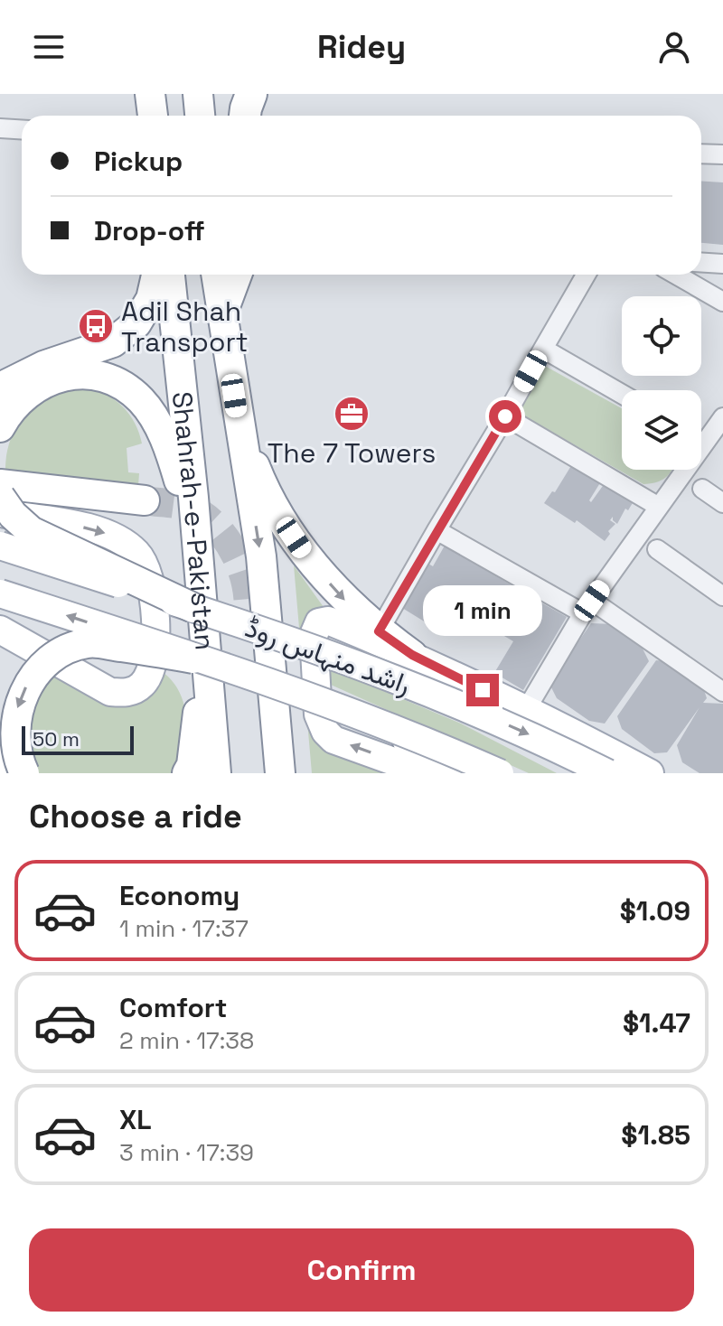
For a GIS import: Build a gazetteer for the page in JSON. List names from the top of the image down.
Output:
{
  "streets": {
    "highway": ["Shahrah-e-Pakistan"],
    "main road": ["راشد منہاس روڈ"]
  },
  "crossings": [
    ["Shahrah-e-Pakistan", "راشد منہاس روڈ"]
  ],
  "places": {
    "bus stop": ["Adil Shah Transport"],
    "office": ["The 7 Towers"]
  },
  "scale_bar": "50 m",
  "page": {
    "header": "Ridey",
    "banner": ["Pickup", "Drop-off"],
    "bubble": "1 min",
    "scale": "50 m",
    "heading": "Choose a ride",
    "list": [
      {
        "name": "Economy",
        "note": "1 min · 17:37",
        "value": "$1.09"
      },
      {
        "name": "Comfort",
        "note": "2 min · 17:38",
        "value": "$1.47"
      },
      {
        "name": "XL",
        "note": "3 min · 17:39",
        "value": "$1.85"
      }
    ],
    "buttons": "Confirm"
  }
}
